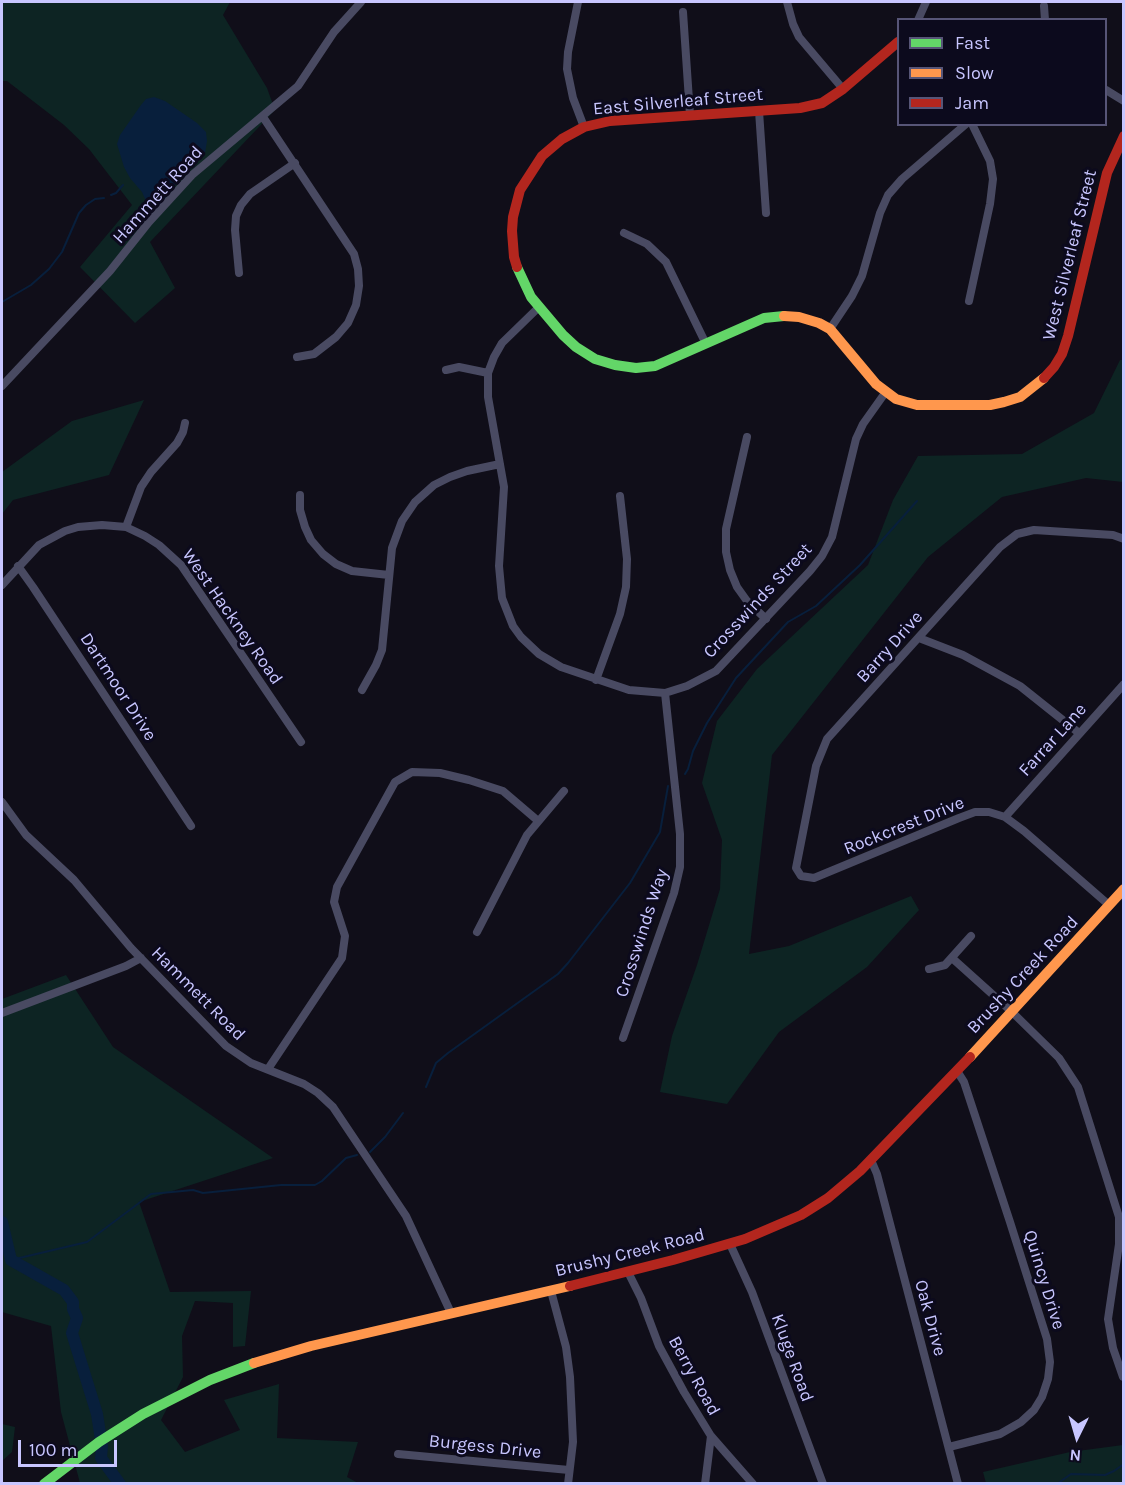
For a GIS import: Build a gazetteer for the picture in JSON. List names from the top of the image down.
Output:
{
  "streets": {
    "street": [
      "East Silverleaf Street",
      "Hammett Road",
      "West Silverleaf Street",
      "Crosswinds Street",
      "West Hackney Road",
      "Barry Drive",
      "Dartmoor Drive",
      "Farrar Lane",
      "Rockcrest Drive",
      "Crosswinds Way",
      "Brushy Creek Road",
      "Quincy Drive",
      "Oak Drive",
      "Kluge Road",
      "Berry Road",
      "Burgess Drive"
    ]
  },
  "crossings": [
    ["East Silverleaf Street", "West Silverleaf Street"],
    ["East Silverleaf Street", "Crosswinds Street"],
    ["Hammett Road", "Brushy Creek Road"],
    ["West Silverleaf Street", "Crosswinds Street"],
    ["Crosswinds Street", "Crosswinds Way"],
    ["West Hackney Road", "Dartmoor Drive"],
    ["Barry Drive", "Rockcrest Drive"],
    ["Farrar Lane", "Rockcrest Drive"],
    ["Brushy Creek Road", "Quincy Drive"],
    ["Brushy Creek Road", "Oak Drive"],
    ["Brushy Creek Road", "Kluge Road"],
    ["Brushy Creek Road", "Berry Road"],
    ["Quincy Drive", "Oak Drive"]
  ],
  "legend": ["Fast", "Slow", "Jam"],
  "scale_bar": "100 m",
  "north": "bottom"
}
